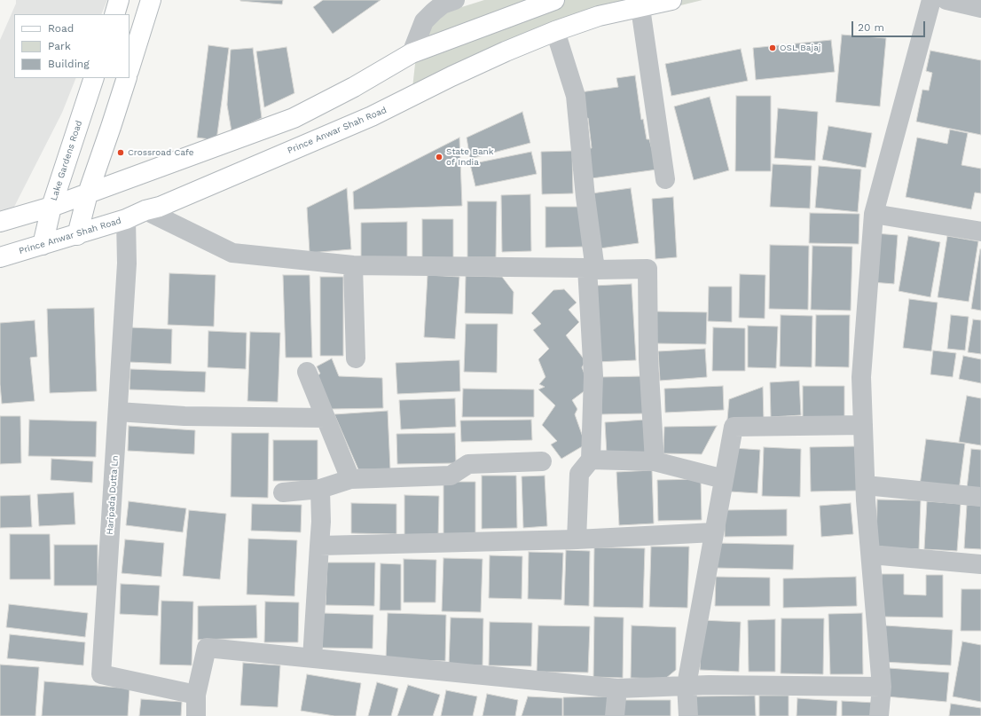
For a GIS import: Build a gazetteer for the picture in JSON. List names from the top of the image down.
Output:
{
  "streets": {
    "main road": ["Prince Anwar Shah Road", "Lake Gardens Road"],
    "street": ["Haripada Dutta Ln"]
  },
  "crossings": [
    ["Prince Anwar Shah Road", "Lake Gardens Road"],
    ["Prince Anwar Shah Road", "Haripada Dutta Ln"]
  ],
  "places": ["OSL Bajaj", "Crossroad Cafe", "State Bank of India"],
  "legend": ["Road", "Park", "Building"],
  "scale_bar": "20 m"
}
